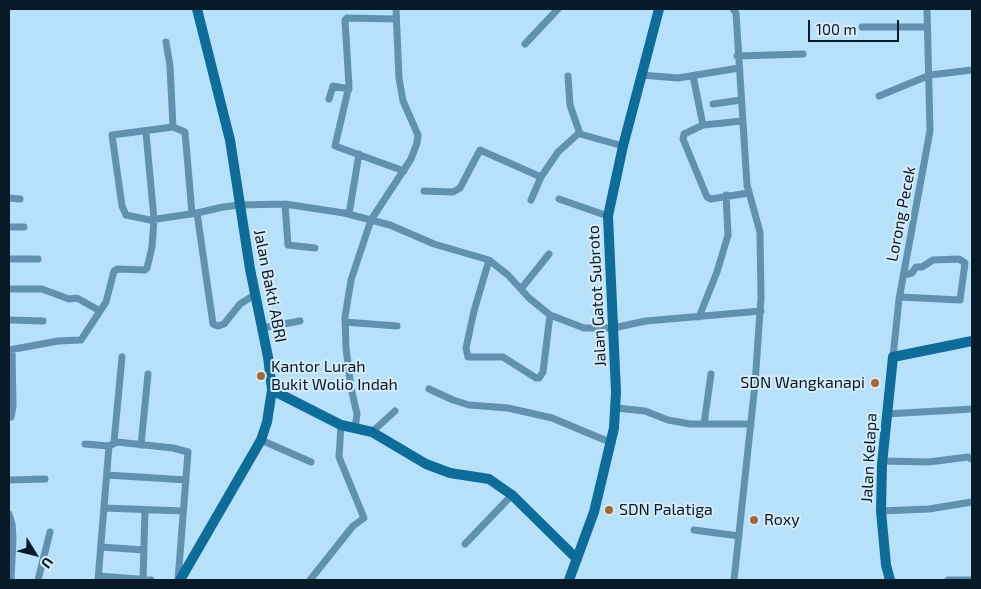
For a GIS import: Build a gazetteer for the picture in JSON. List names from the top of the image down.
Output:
{
  "streets": {
    "street": [
      "Lorong Pecek",
      "Jalan Bakti ABRI",
      "Jalan Gatot Subroto",
      "Jalan Kelapa"
    ]
  },
  "crossings": [
    ["Lorong Pecek", "Jalan Kelapa"]
  ],
  "places": [
    "Kantor Lurah Bukit Wolio Indah",
    "SDN Wangkanapi",
    "SDN Palatiga",
    "Roxy"
  ],
  "scale_bar": "100 m",
  "north": "bottom right"
}
